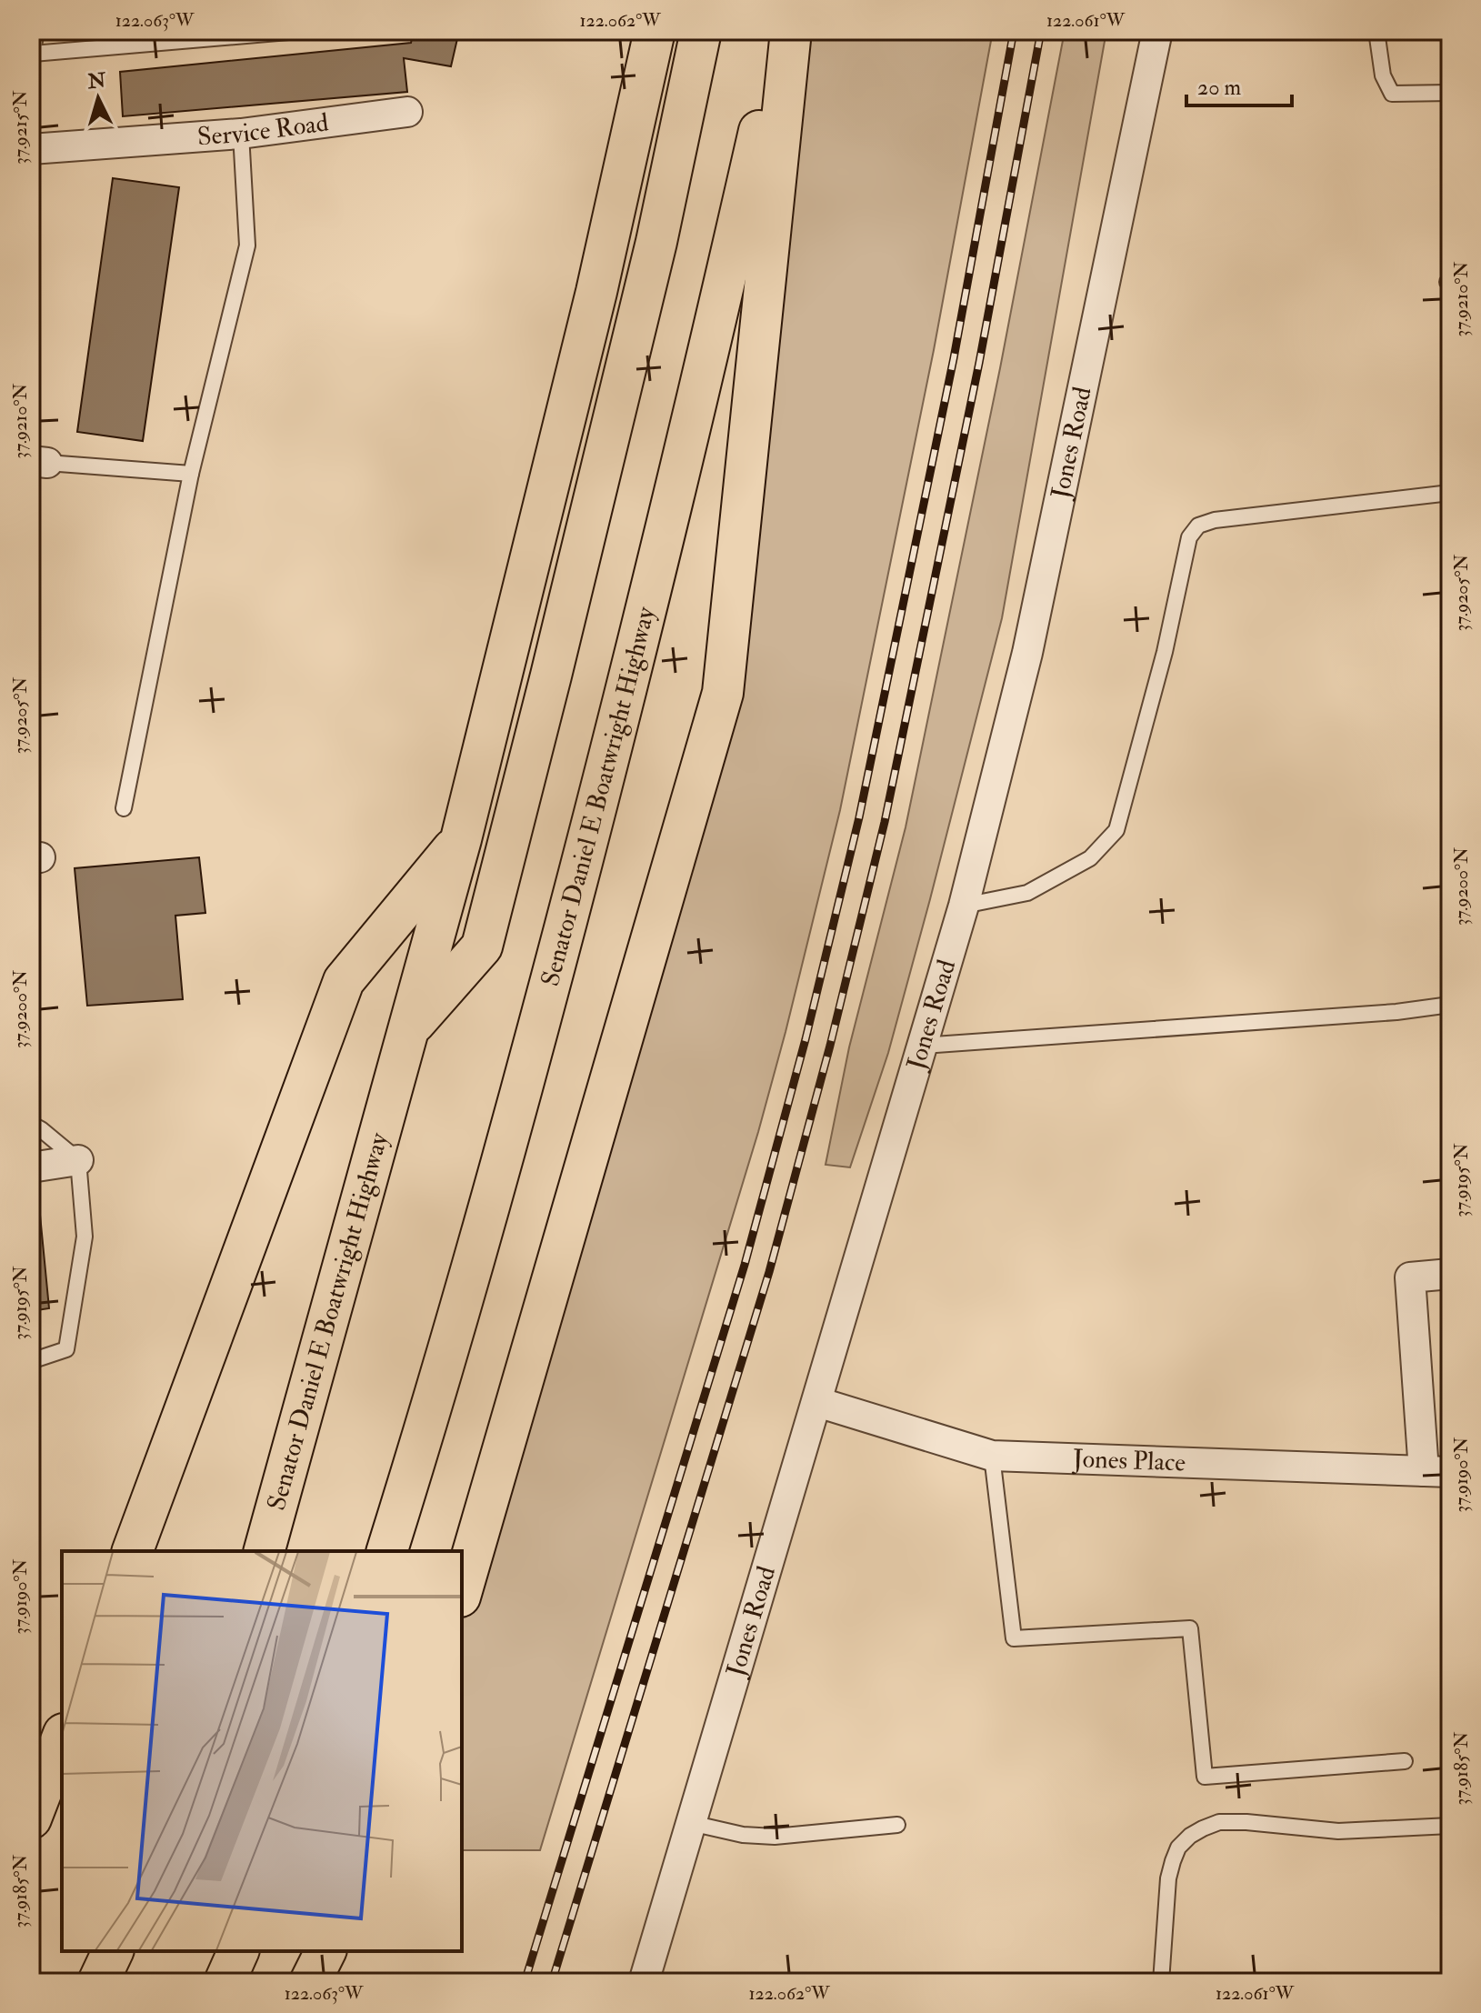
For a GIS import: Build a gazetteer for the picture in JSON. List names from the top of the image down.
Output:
{
  "streets": {
    "highway": ["Senator Daniel E Boatwright Highway"],
    "street": ["Service Road", "Jones Road", "Jones Place"]
  },
  "crossings": [
    ["Jones Road", "Jones Place"]
  ],
  "scale_bar": "20 m",
  "north": "top",
  "coordinates": [
    "122.063°W",
    "122.062°W",
    "122.061°W",
    "37.9215°N",
    "37.9210°N",
    "37.9205°N",
    "37.9200°N",
    "37.9195°N",
    "37.9190°N",
    "37.9185°N"
  ]
}
